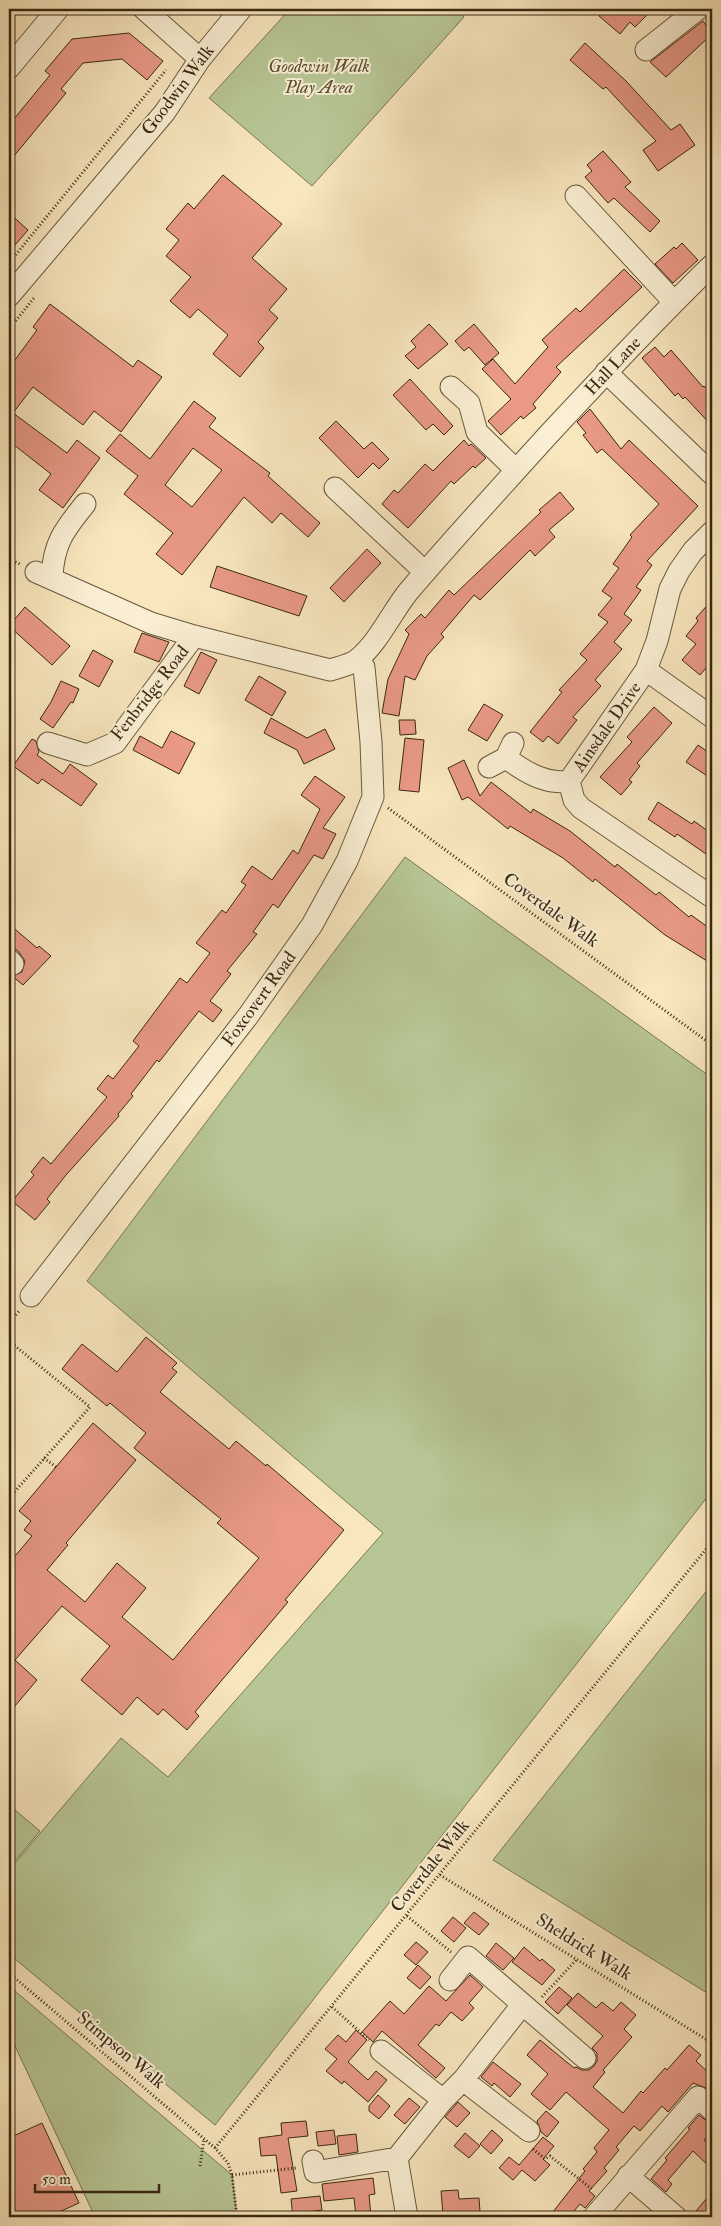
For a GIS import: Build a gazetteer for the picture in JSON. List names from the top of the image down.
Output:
{
  "streets": {
    "street": [
      "Goodwin Walk",
      "Hall Lane",
      "Fenbridge Road",
      "Ainsdale Drive",
      "Foxcovert Road"
    ],
    "path": ["Coverdale Walk", "Sheldrick Walk", "Stimpson Walk"]
  },
  "crossings": [
    ["Hall Lane", "Fenbridge Road"],
    ["Hall Lane", "Foxcovert Road"],
    ["Fenbridge Road", "Foxcovert Road"],
    ["Coverdale Walk", "Foxcovert Road"],
    ["Coverdale Walk", "Sheldrick Walk"],
    ["Coverdale Walk", "Stimpson Walk"]
  ],
  "parks": ["Goodwin Walk Play Area"],
  "scale_bar": "50 m"
}
